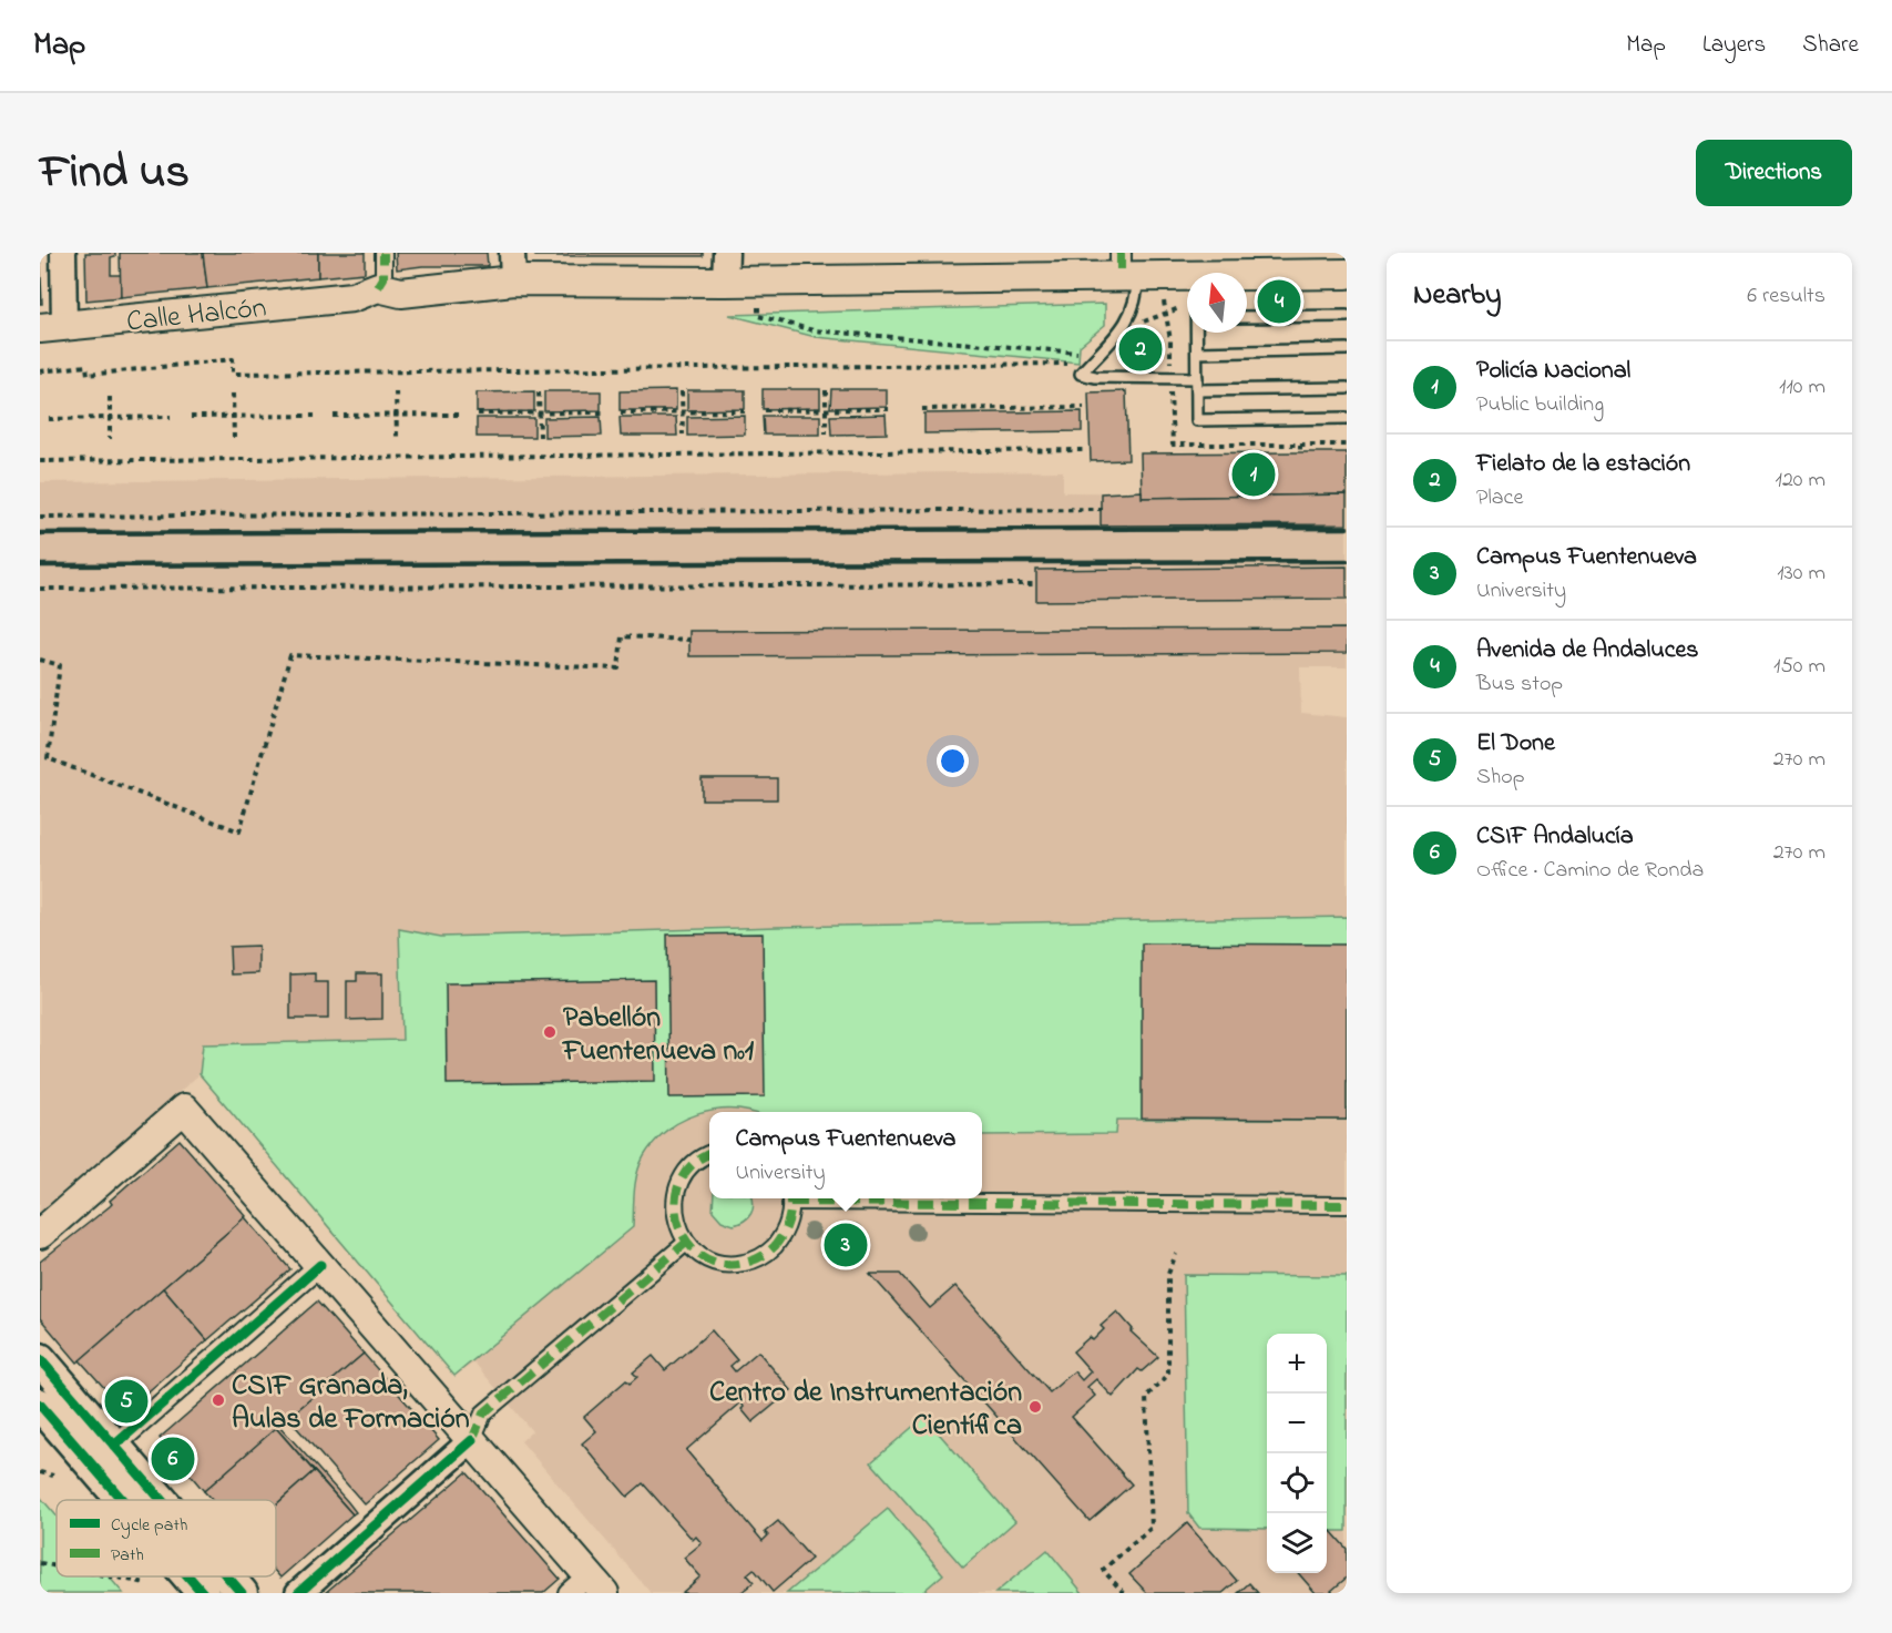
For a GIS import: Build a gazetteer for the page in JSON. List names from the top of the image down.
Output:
{
  "streets": {
    "main road": ["Calle Halcón"]
  },
  "places": ["Pabellón Fuentenueva nº1", "CSIF Granada, Aulas de Formación", "Centro de Instrumentación Científica"],
  "legend": ["Cycle path", "Path"],
  "north": "top",
  "page": {
    "header": "Map",
    "nav": ["Map", "Layers", "Share"],
    "title": "Find us",
    "buttons": "Directions",
    "heading": ["Nearby", "6 results"],
    "pins": [
      "4",
      "2",
      "1",
      "3",
      "5",
      "6"
    ],
    "list": [
      {
        "mark": "1",
        "name": "Policía Nacional",
        "note": "Public building",
        "value": "110 m"
      },
      {
        "mark": "2",
        "name": "Fielato de la estación",
        "note": "Place",
        "value": "120 m"
      },
      {
        "mark": "3",
        "name": "Campus Fuentenueva",
        "note": "University",
        "value": "130 m"
      },
      {
        "mark": "4",
        "name": "Avenida de Andaluces",
        "note": "Bus stop",
        "value": "150 m"
      },
      {
        "mark": "5",
        "name": "El Done",
        "note": "Shop",
        "value": "270 m"
      },
      {
        "mark": "6",
        "name": "CSIF Andalucía",
        "note": "Office · Camino de Ronda",
        "value": "270 m"
      }
    ],
    "popup": ["Campus Fuentenueva", "University"],
    "map_buttons": ["+", "−"]
  }
}
